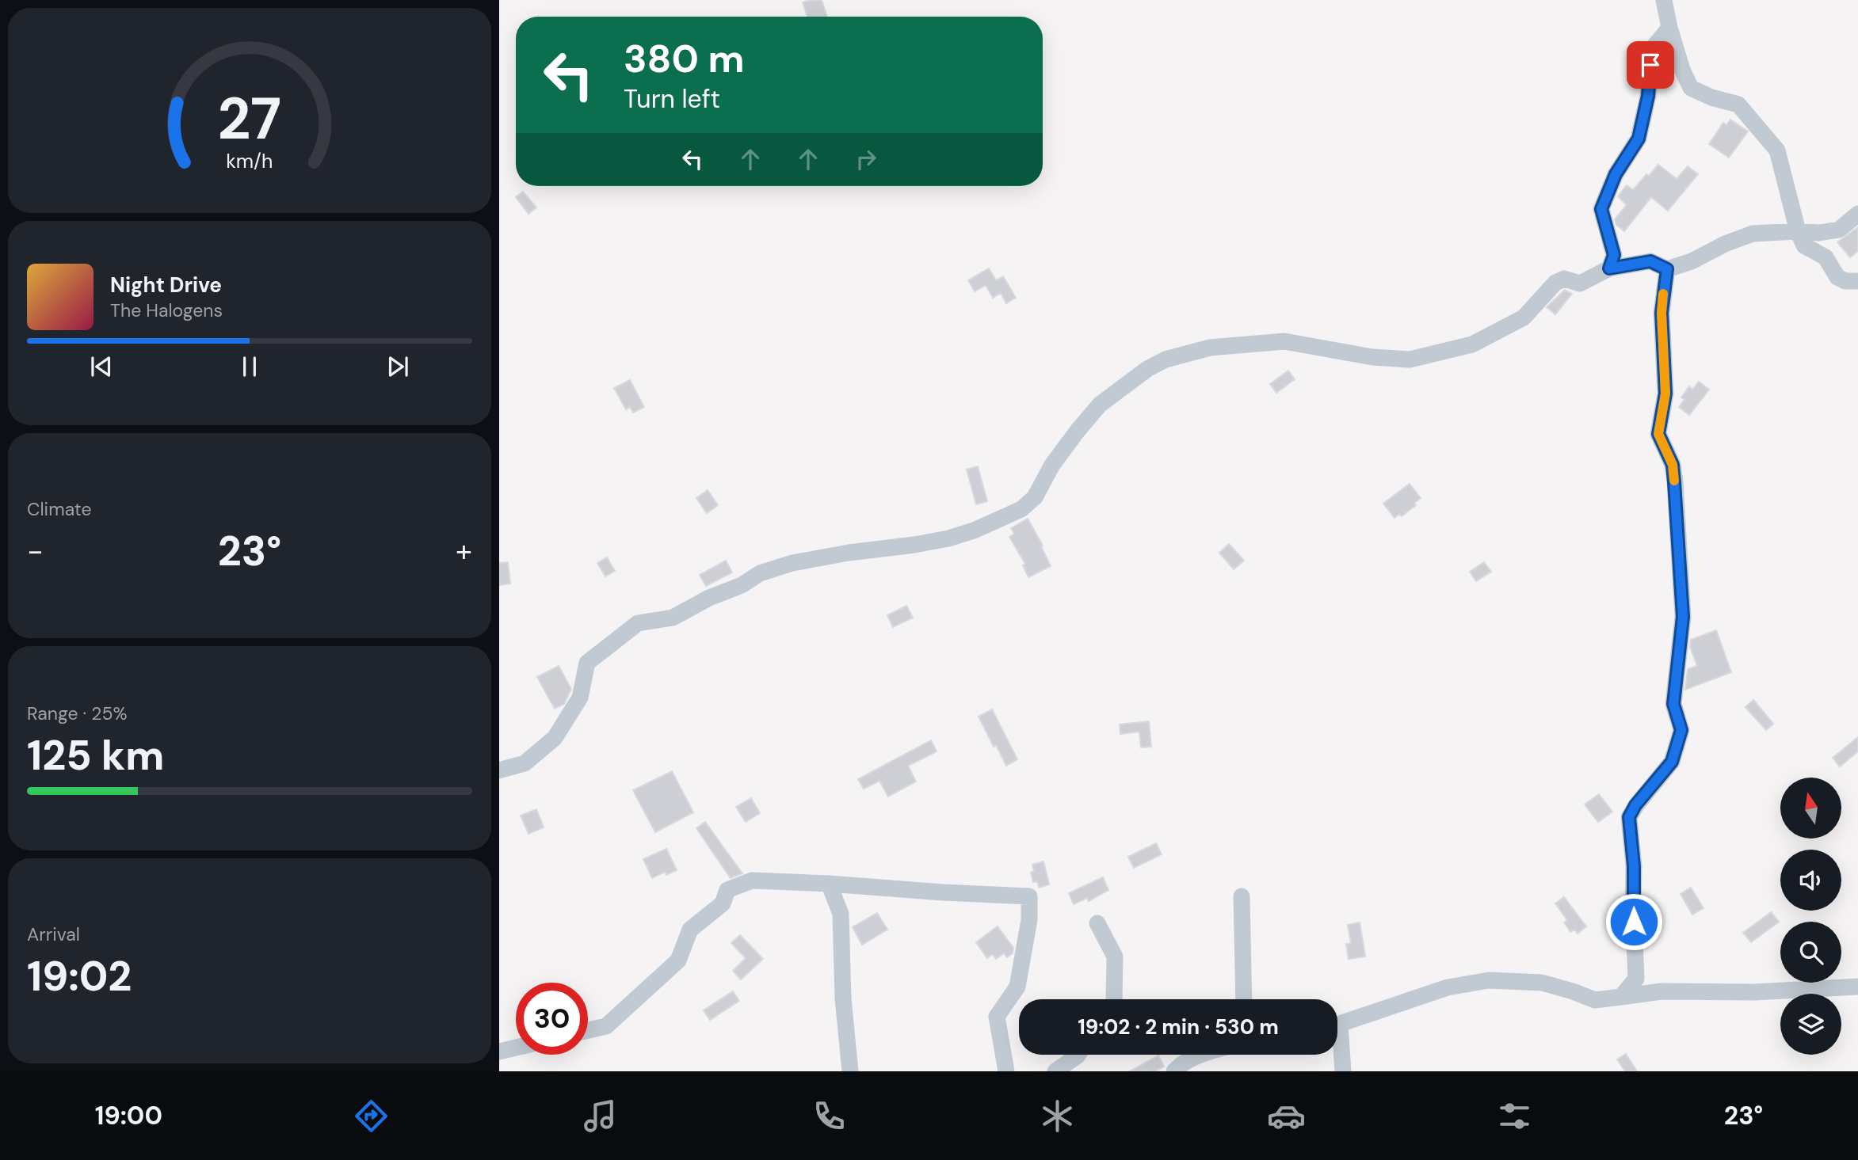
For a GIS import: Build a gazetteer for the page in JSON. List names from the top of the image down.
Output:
{
  "north": "top",
  "page": {
    "turn": ["380 m", "Turn left"],
    "song": ["Night Drive", "The Halogens"],
    "tile": [
      "Climate",
      ["Range · 25%", "125 km"],
      ["Arrival", "19:02"]
    ],
    "heat": ["−", "23°", "+"],
    "limit": "30",
    "trip": "19:02 · 2 min · 530 m",
    "tabs": ["19:00", "23°"],
    "gauge": ["27", "km/h"]
  }
}
